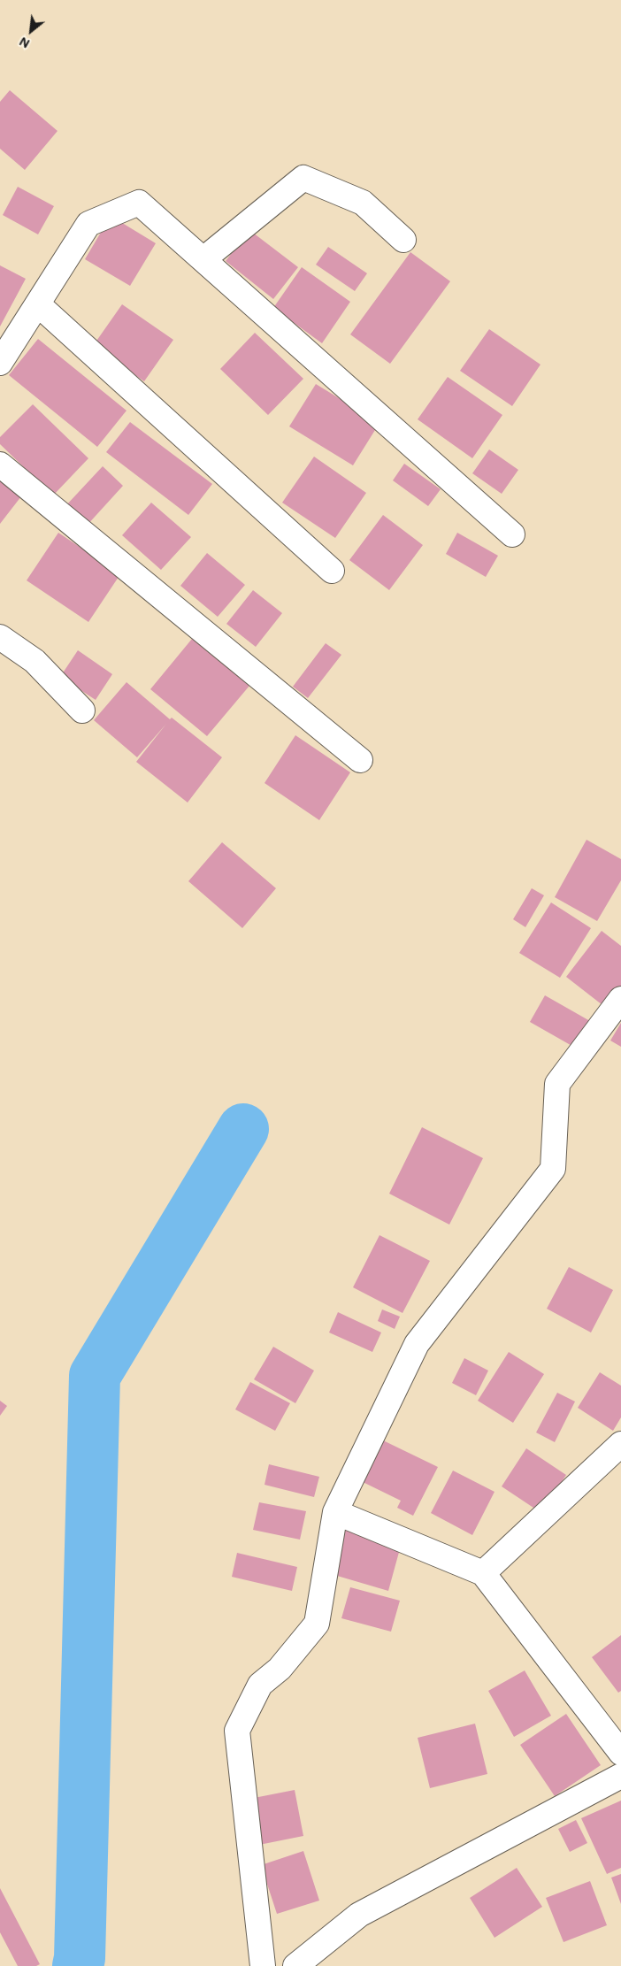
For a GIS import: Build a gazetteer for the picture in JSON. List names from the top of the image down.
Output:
{
  "north": "bottom left"
}
